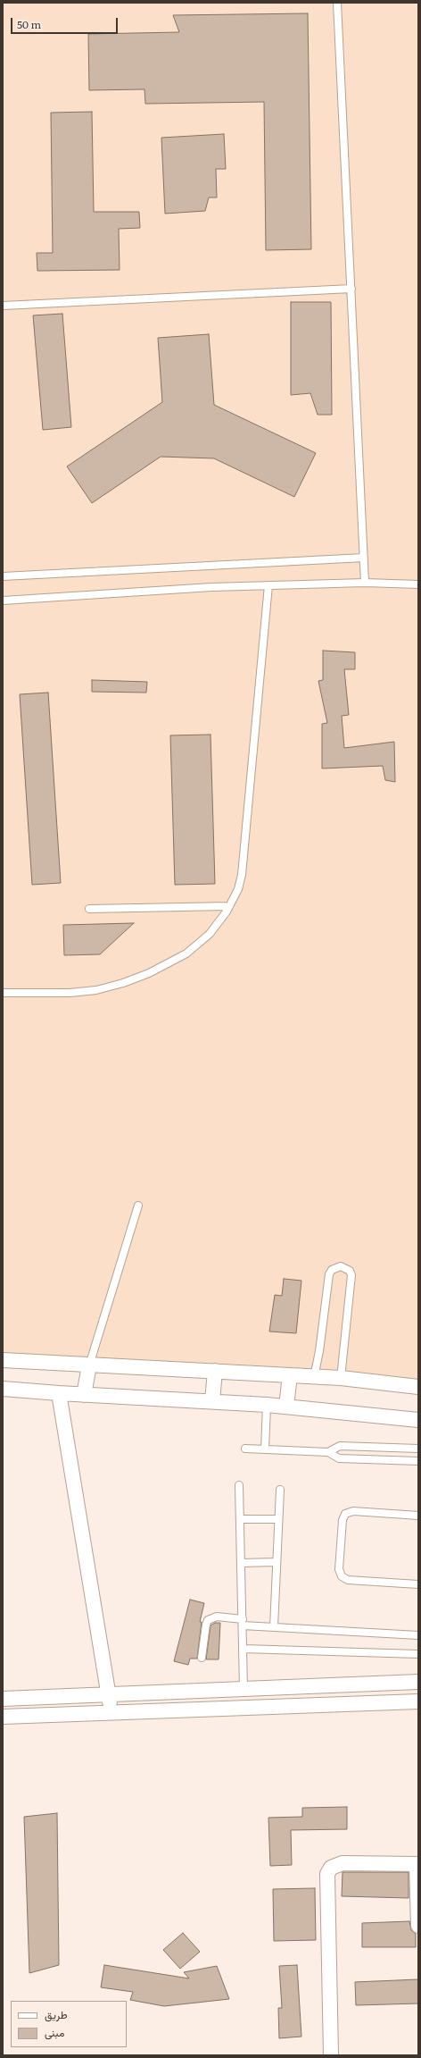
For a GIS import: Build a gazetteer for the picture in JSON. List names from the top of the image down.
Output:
{
  "legend": ["طريق", "مبنى"],
  "scale_bar": "50 m"
}
